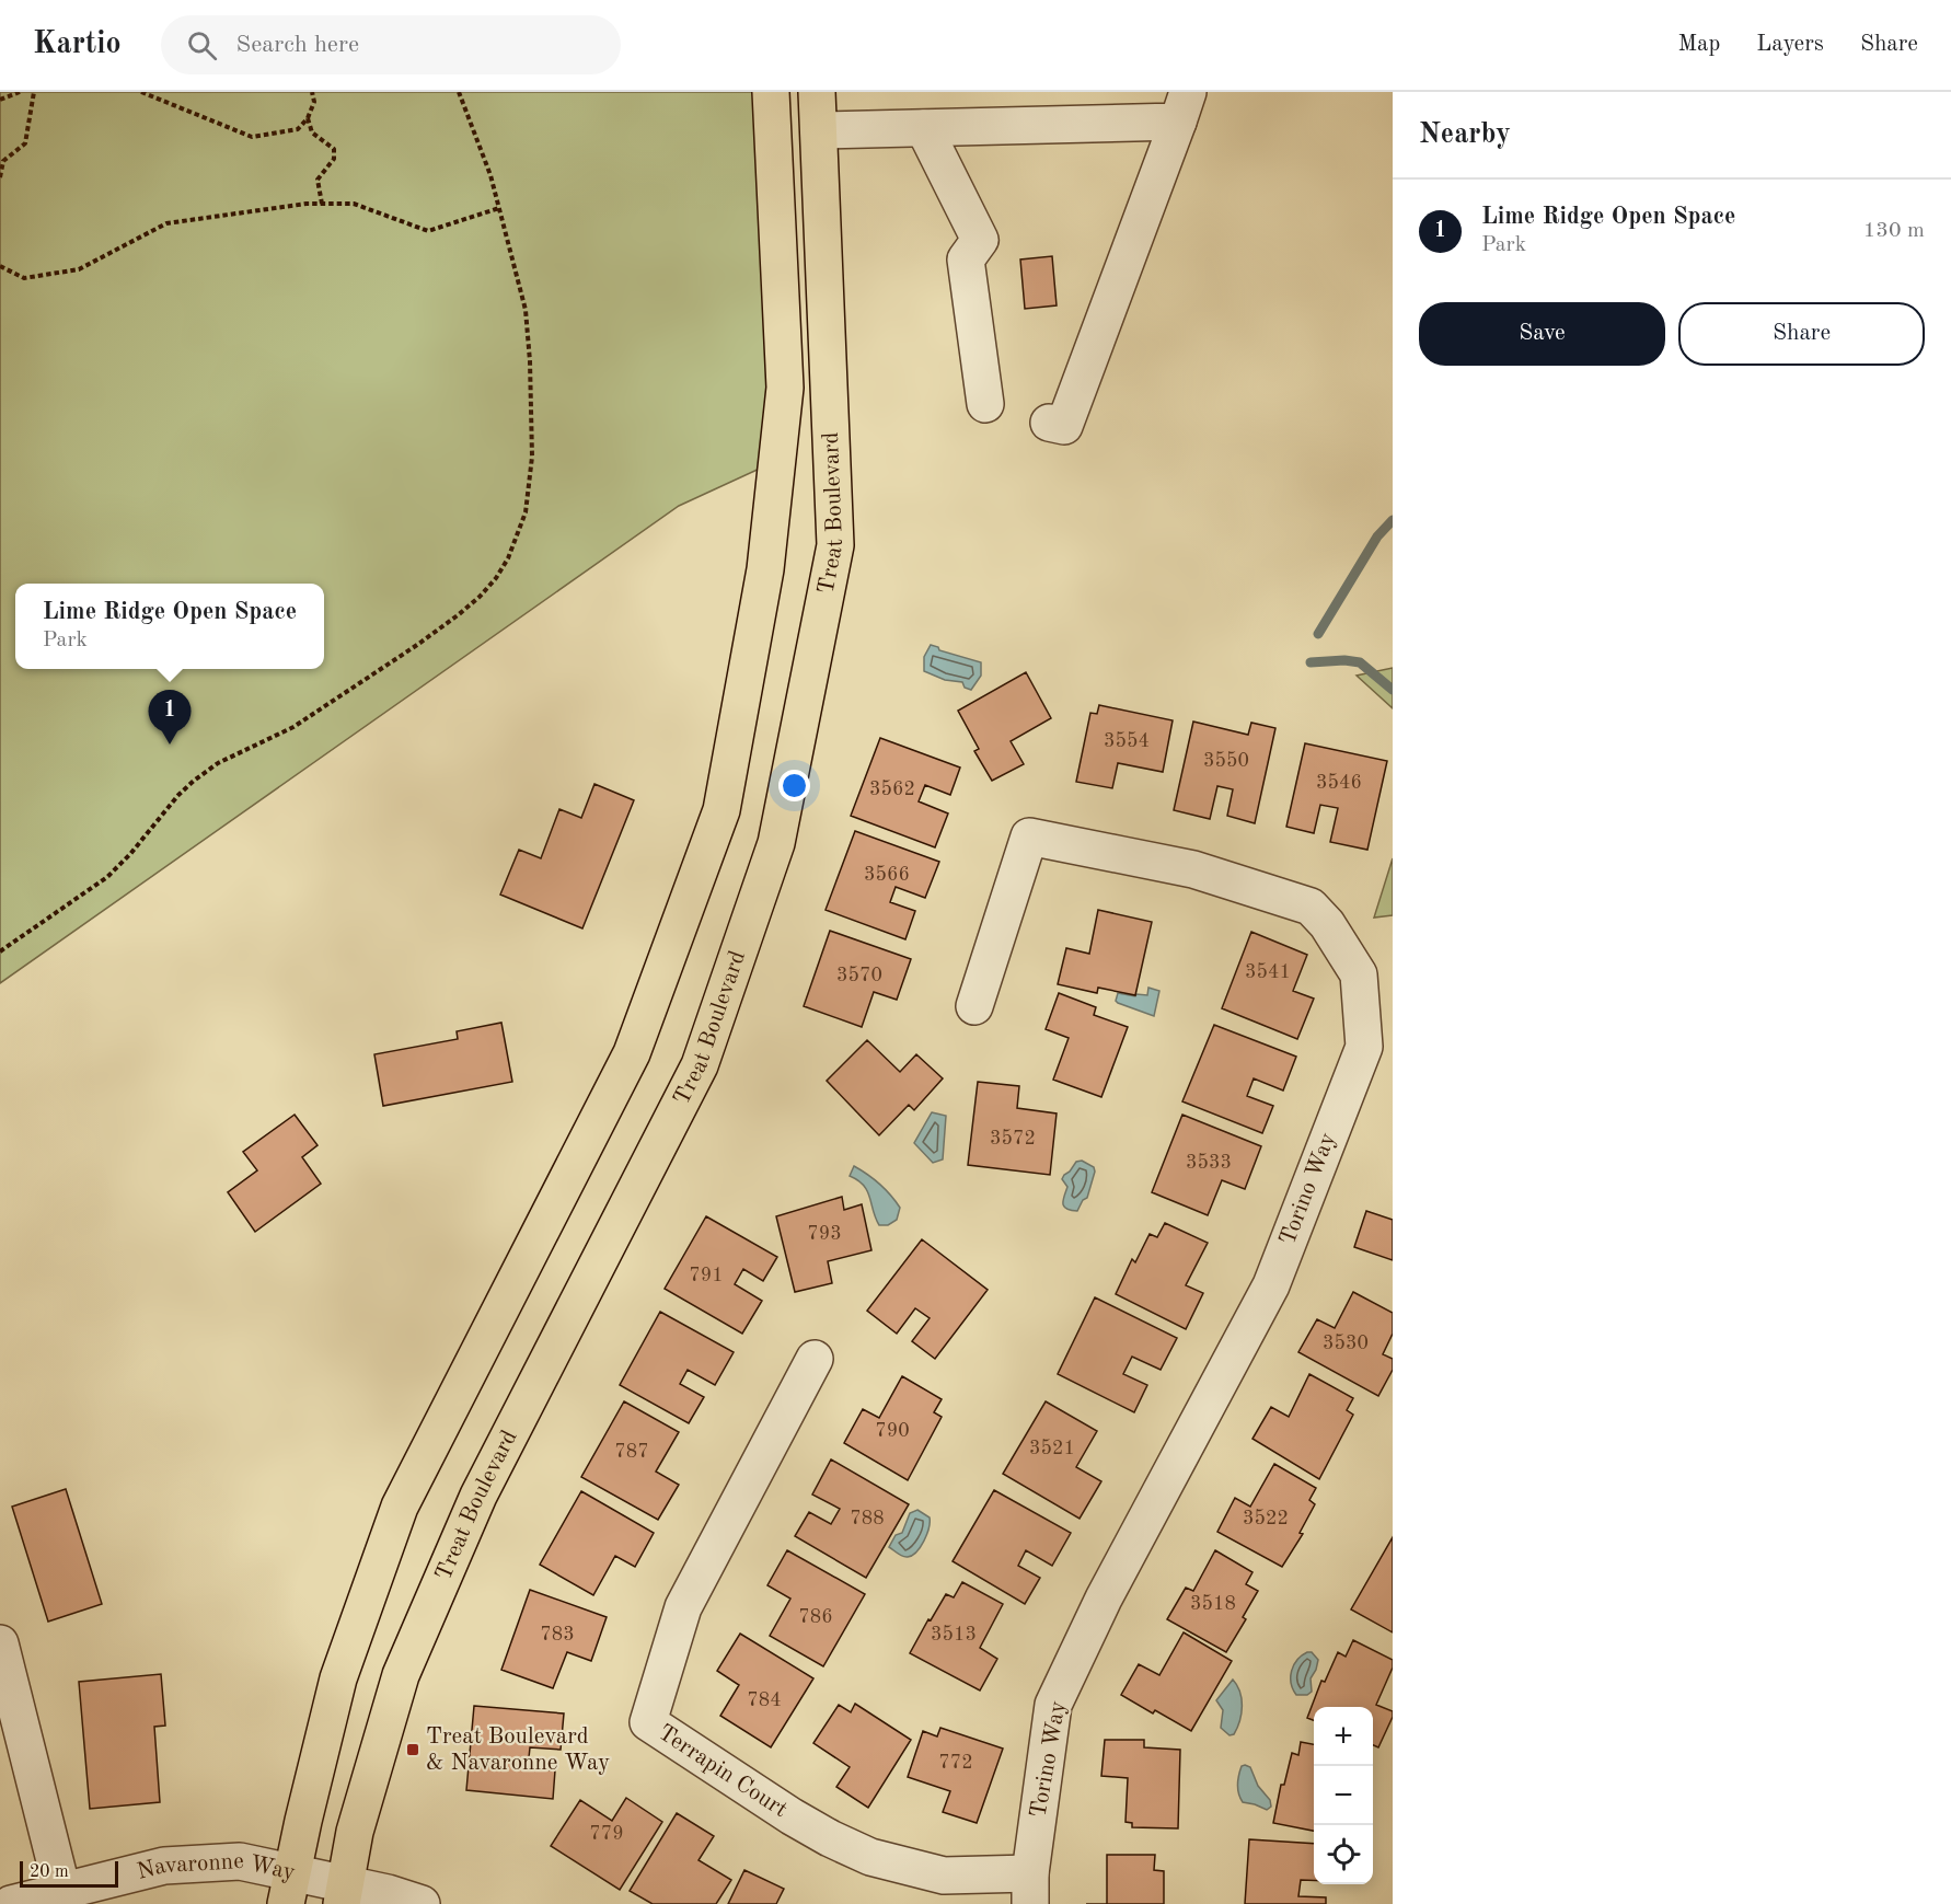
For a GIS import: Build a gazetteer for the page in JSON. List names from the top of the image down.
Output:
{
  "streets": {
    "main road": ["Treat Boulevard"],
    "street": ["Torino Way", "Terrapin Court", "Navaronne Way"]
  },
  "crossings": [
    ["Treat Boulevard", "Navaronne Way"],
    ["Torino Way", "Terrapin Court"]
  ],
  "places": {
    "transit": ["Treat Boulevard & Navaronne Way"]
  },
  "house_numbers": [
    "3554",
    "3550",
    "3546",
    "3562",
    "3566",
    "3541",
    "3570",
    "3572",
    "3533",
    "793",
    "791",
    "3530",
    "790",
    "3521",
    "787",
    "788",
    "3522",
    "3518",
    "786",
    "783",
    "3513",
    "784",
    "772",
    "779"
  ],
  "scale_bar": "20 m",
  "page": {
    "header": "Kartio",
    "search": "Search here",
    "nav": ["Map", "Layers", "Share"],
    "heading": "Nearby",
    "list": [
      {
        "mark": "1",
        "name": "Lime Ridge Open Space",
        "note": "Park",
        "value": "130 m"
      }
    ],
    "buttons": ["Save", "Share"],
    "popup": ["Lime Ridge Open Space", "Park"],
    "pins": "1",
    "map_buttons": ["+", "−"],
    "scale": "20 m"
  }
}
